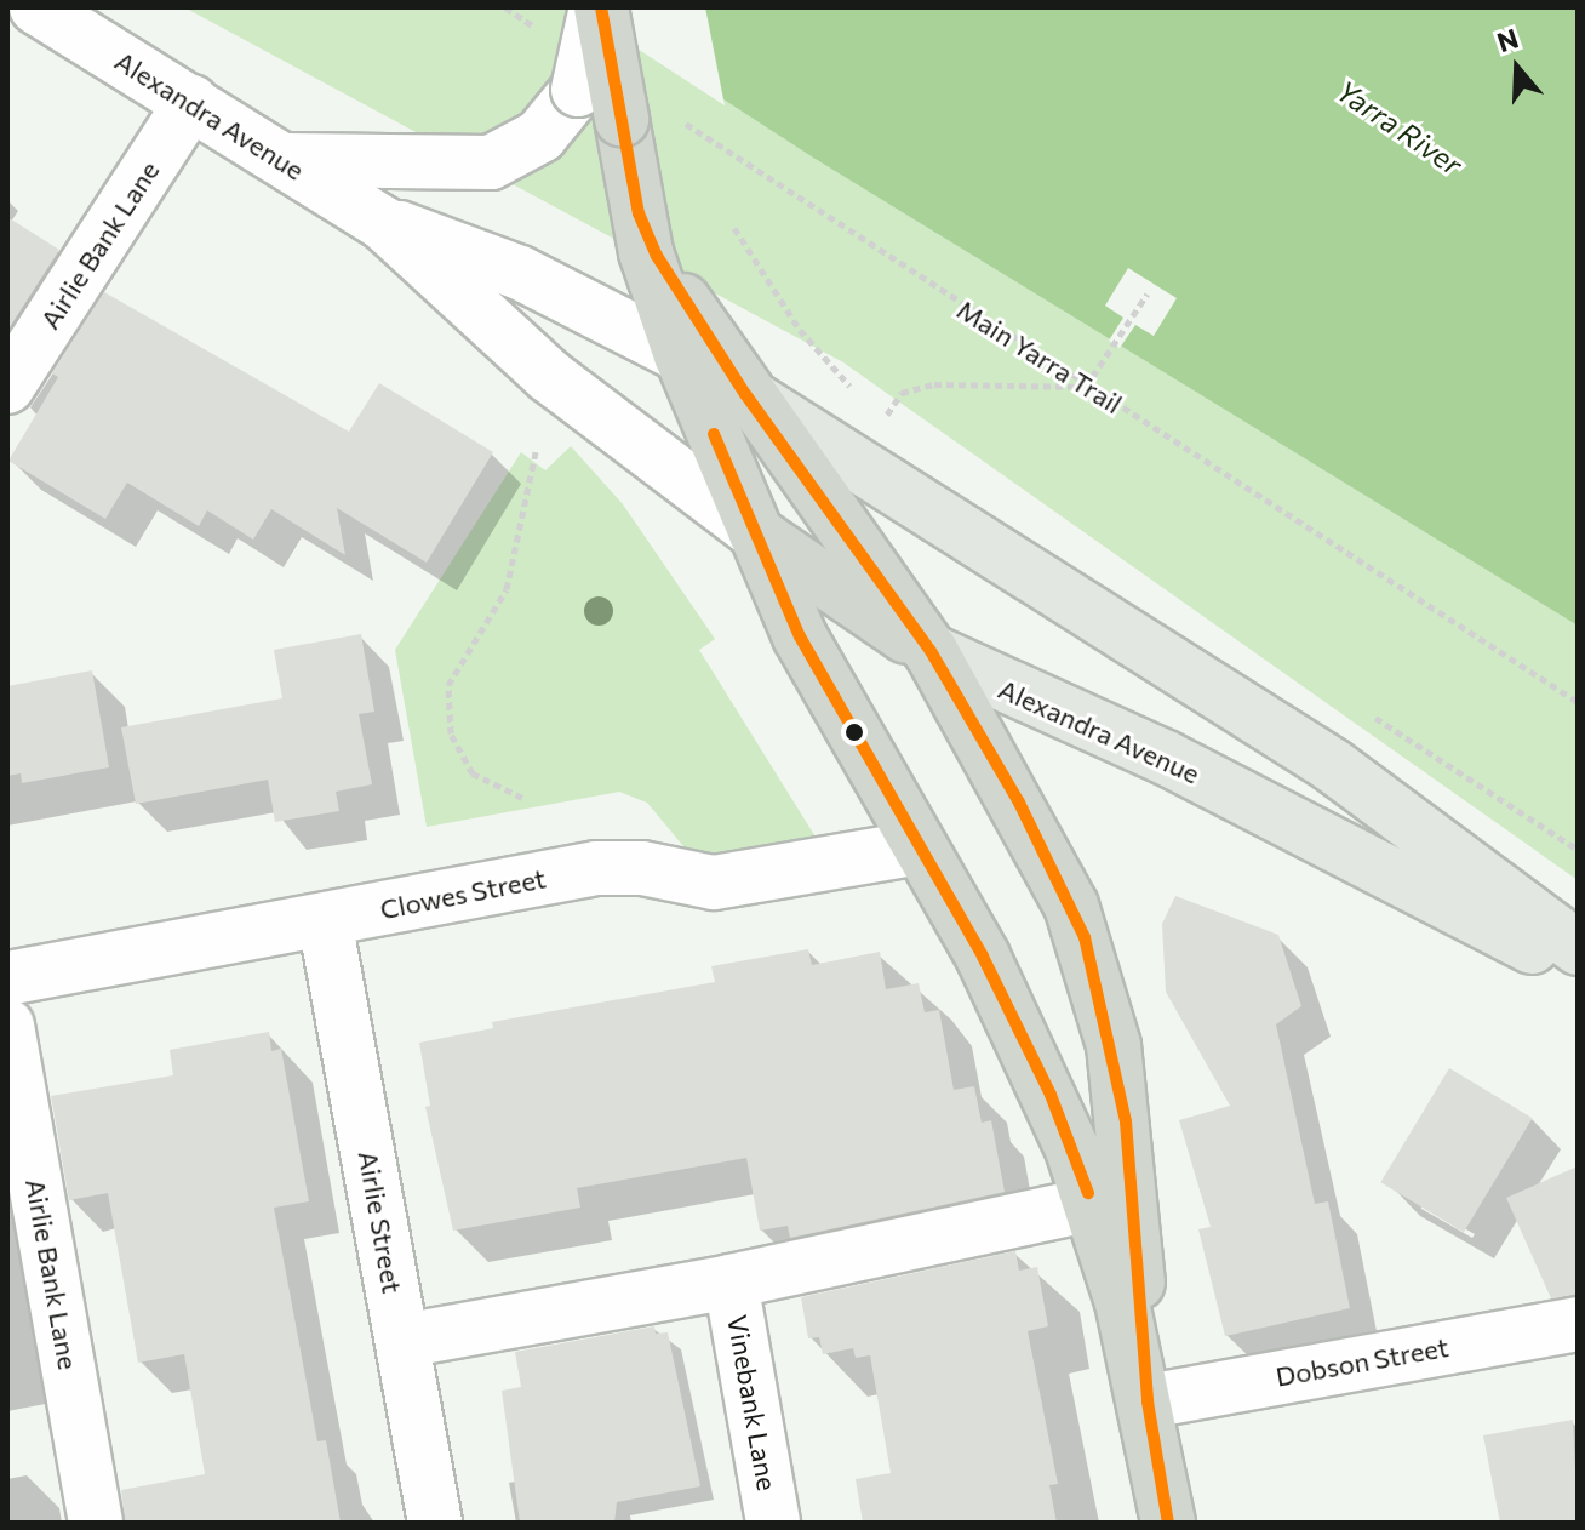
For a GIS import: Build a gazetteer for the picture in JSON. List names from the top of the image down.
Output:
{
  "streets": {
    "highway": ["Alexandra Avenue"],
    "street": [
      "Airlie Bank Lane",
      "Clowes Street",
      "Airlie Street",
      "Dobson Street",
      "Vinebank Lane"
    ],
    "path": ["Main Yarra Trail"]
  },
  "crossings": [
    ["Alexandra Avenue", "Airlie Bank Lane"],
    ["Clowes Street", "Airlie Street"]
  ],
  "water": ["Yarra River"],
  "north": "top"
}
